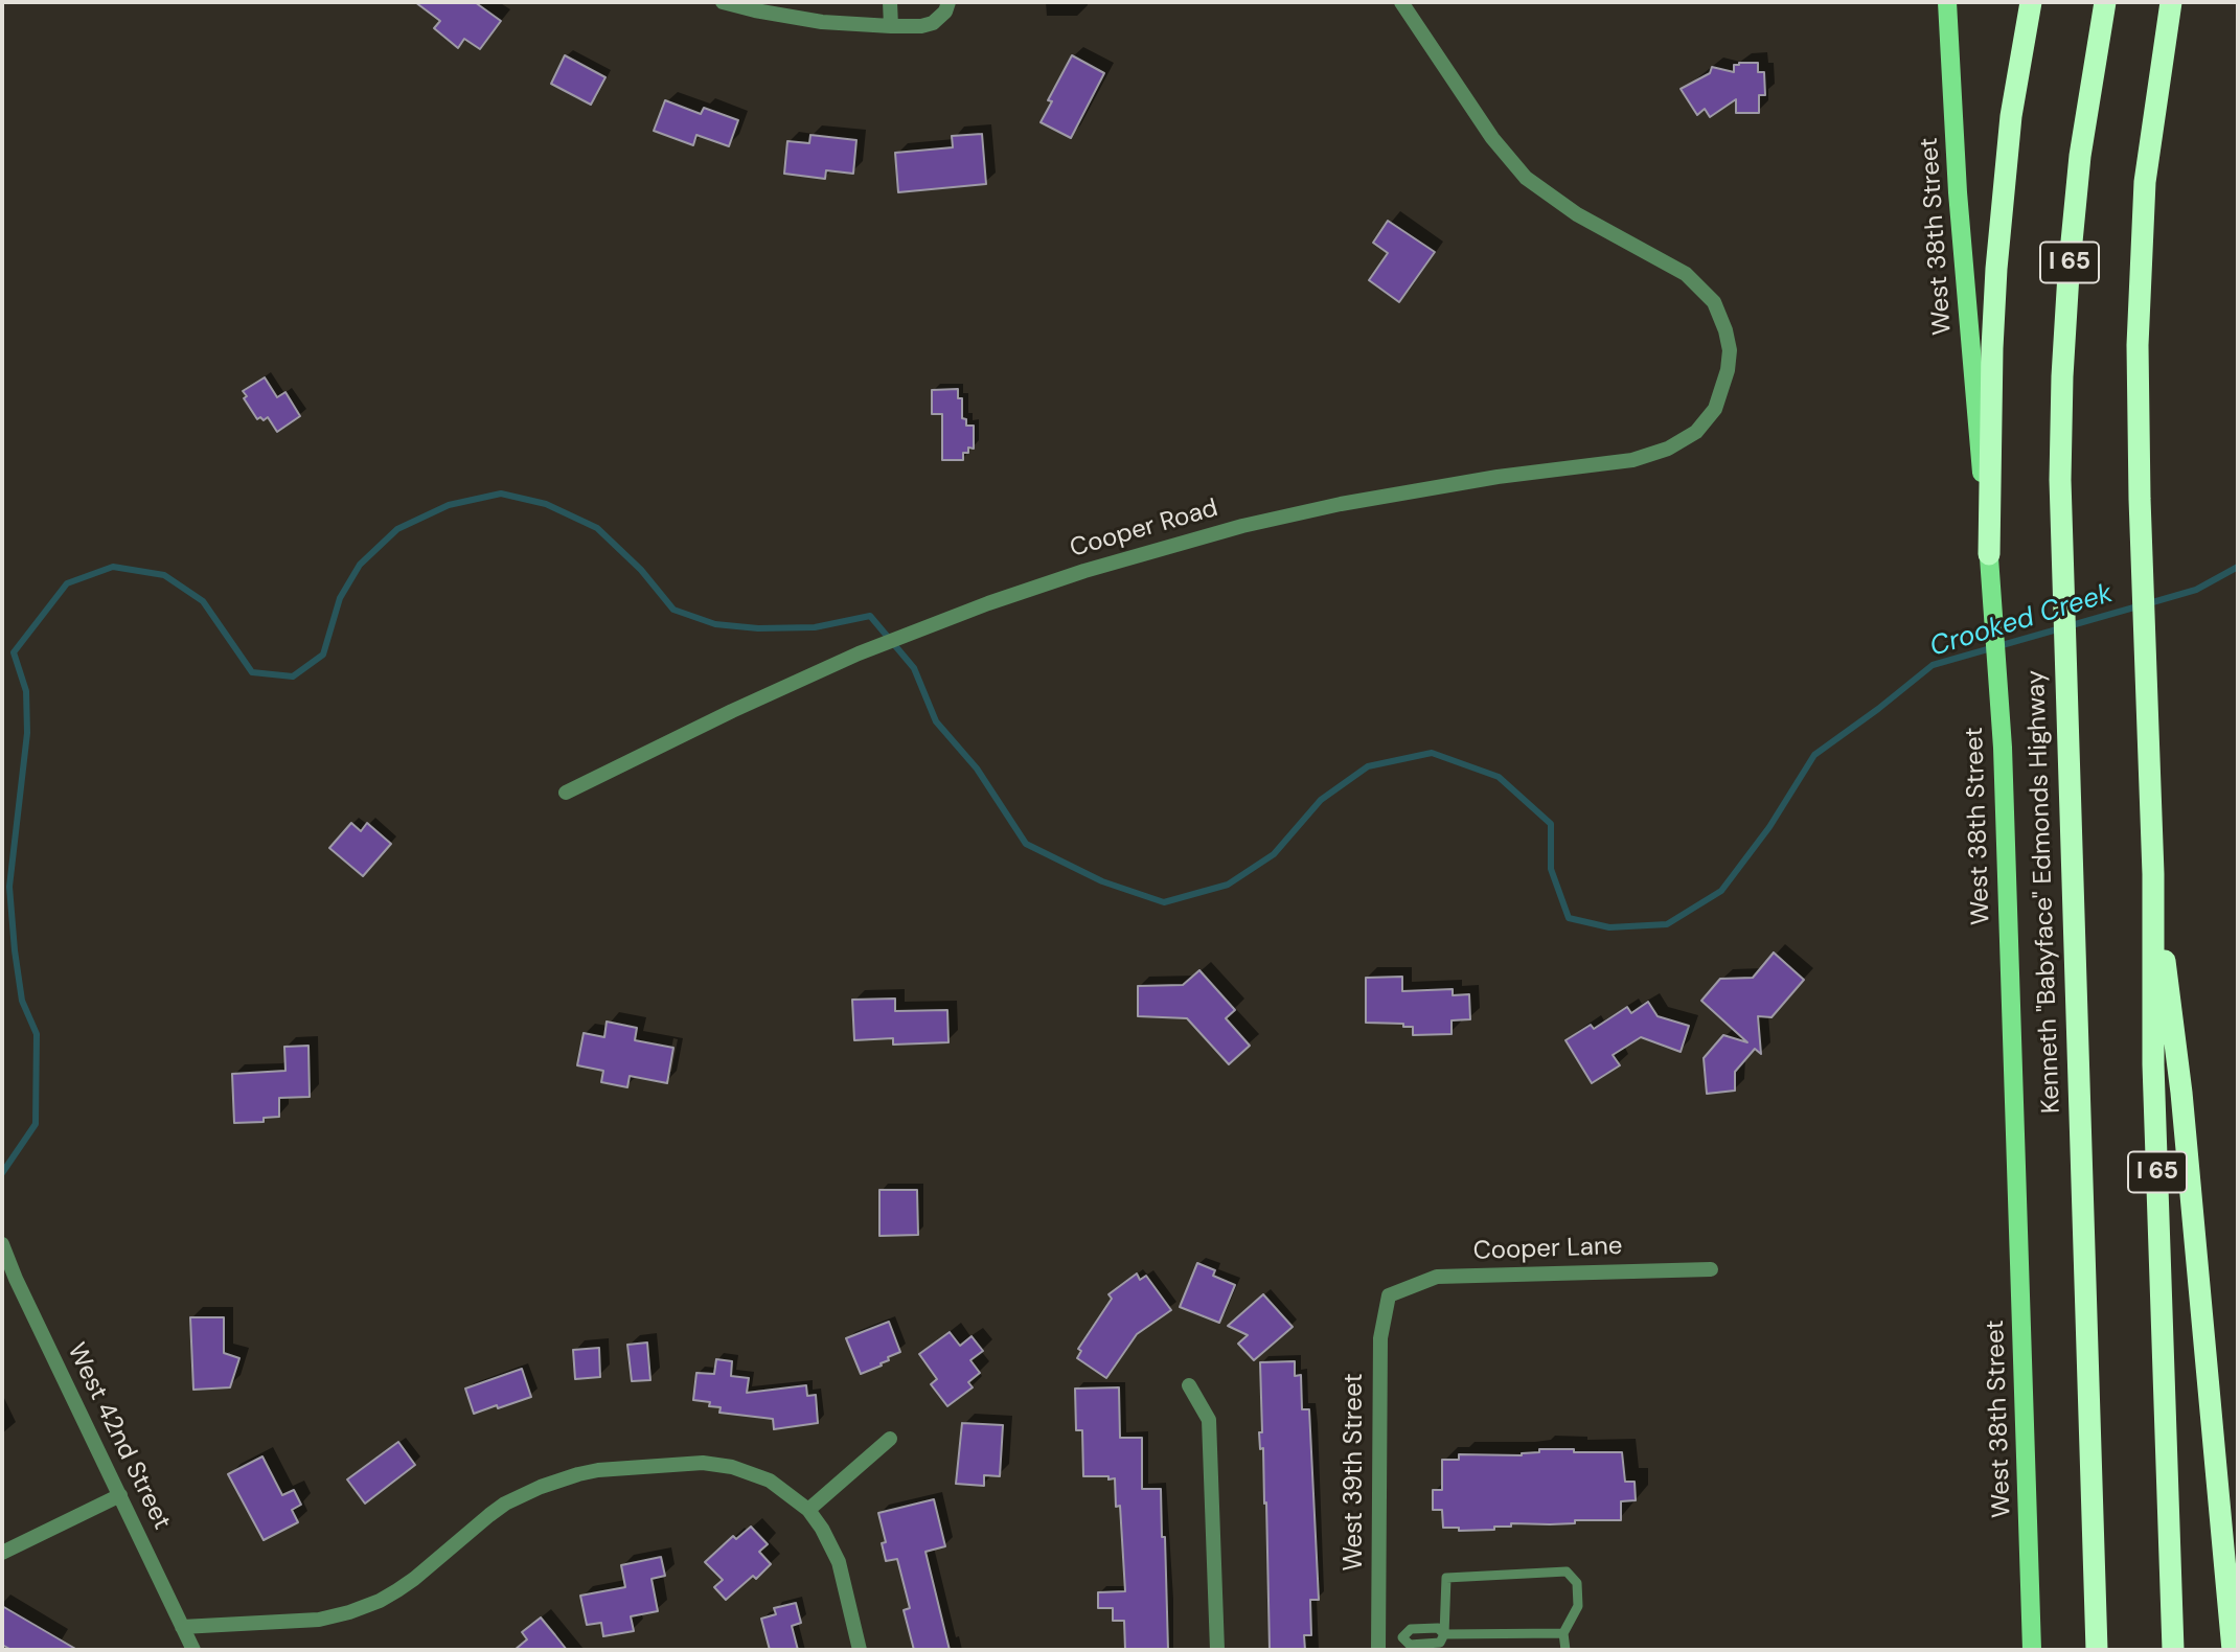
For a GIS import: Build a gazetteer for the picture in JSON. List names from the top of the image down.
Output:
{
  "streets": {
    "highway": ["I 65", "Kenneth \"Babyface\" Edmonds Highway"],
    "main road": ["West 38th Street"],
    "street": [
      "Cooper Road",
      "Cooper Lane",
      "West 42nd Street",
      "West 39th Street"
    ]
  },
  "crossings": [
    ["Cooper Lane", "West 39th Street"]
  ],
  "water": ["Crooked Creek"]
}
